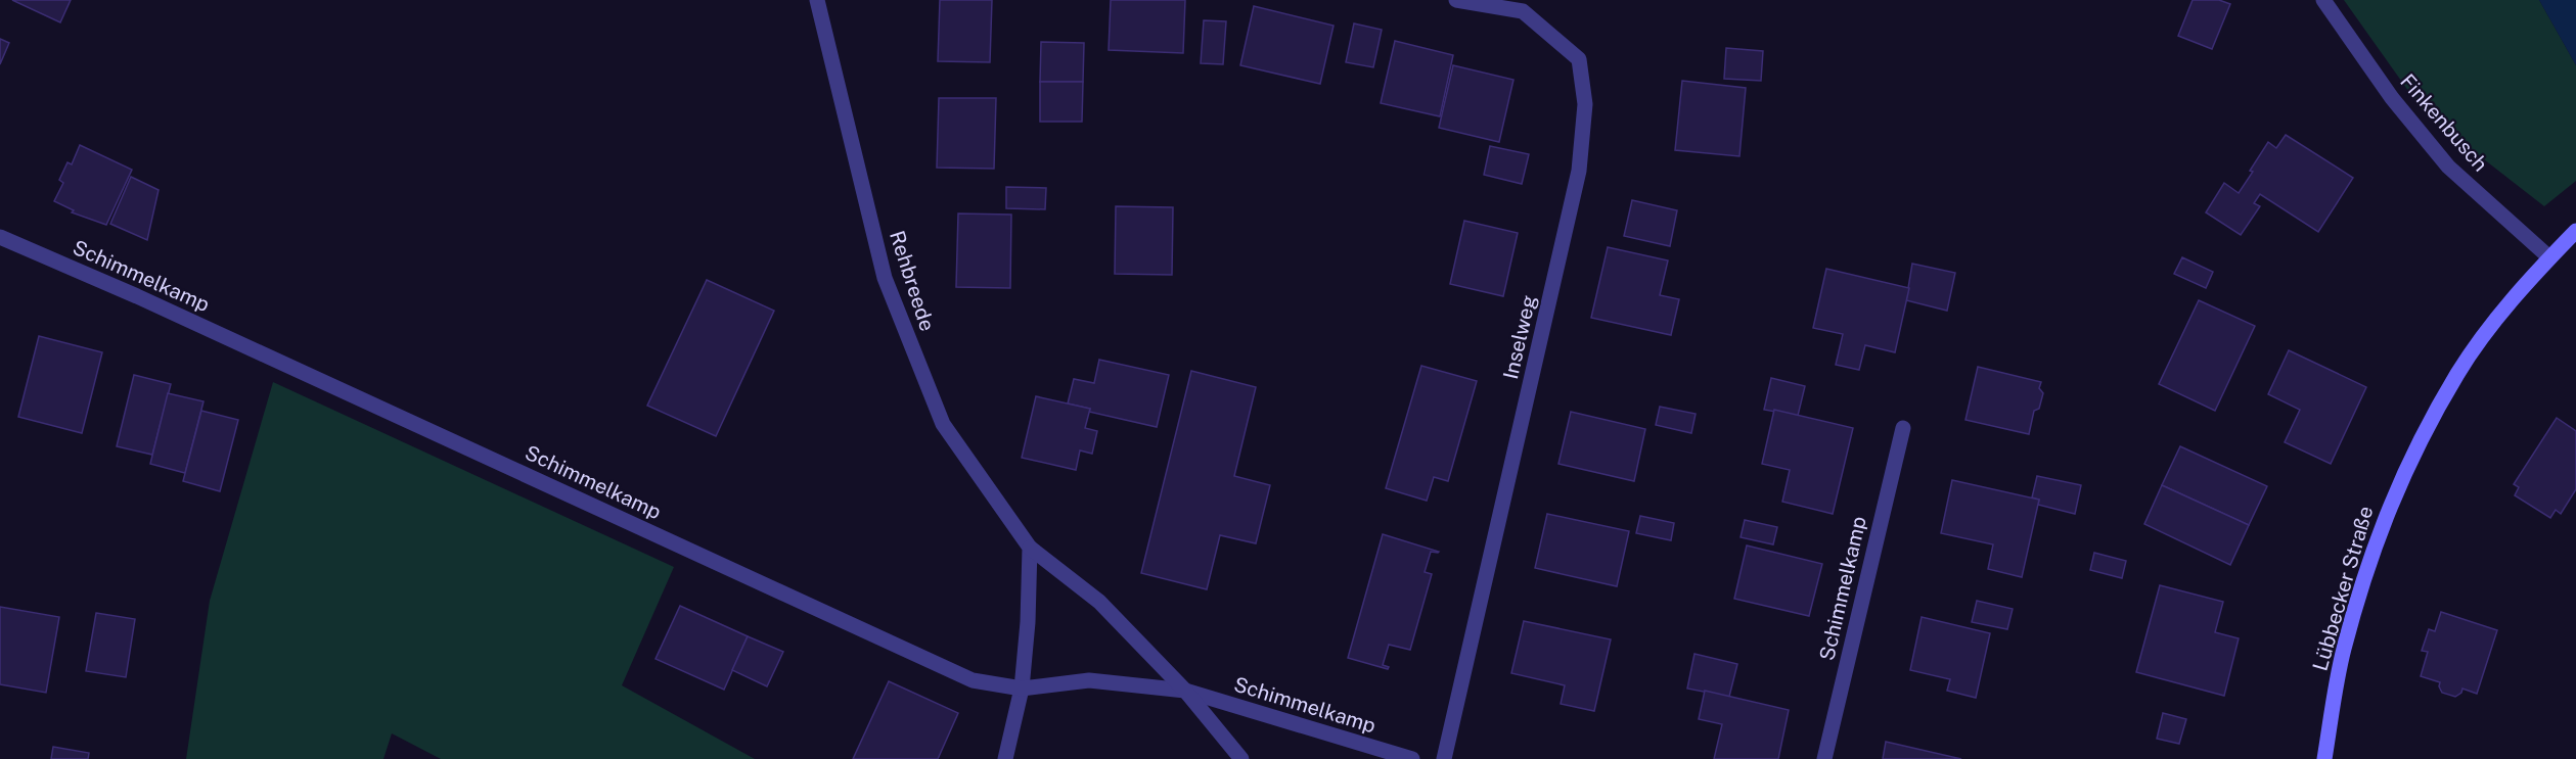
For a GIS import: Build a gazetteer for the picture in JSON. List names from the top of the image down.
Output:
{
  "streets": {
    "main road": ["Lübbecker Straße"],
    "street": [
      "Finkenbusch",
      "Schimmelkamp",
      "Rehbreede",
      "Inselweg"
    ]
  },
  "crossings": [
    ["Finkenbusch", "Lübbecker Straße"],
    ["Schimmelkamp", "Rehbreede"]
  ]
}
